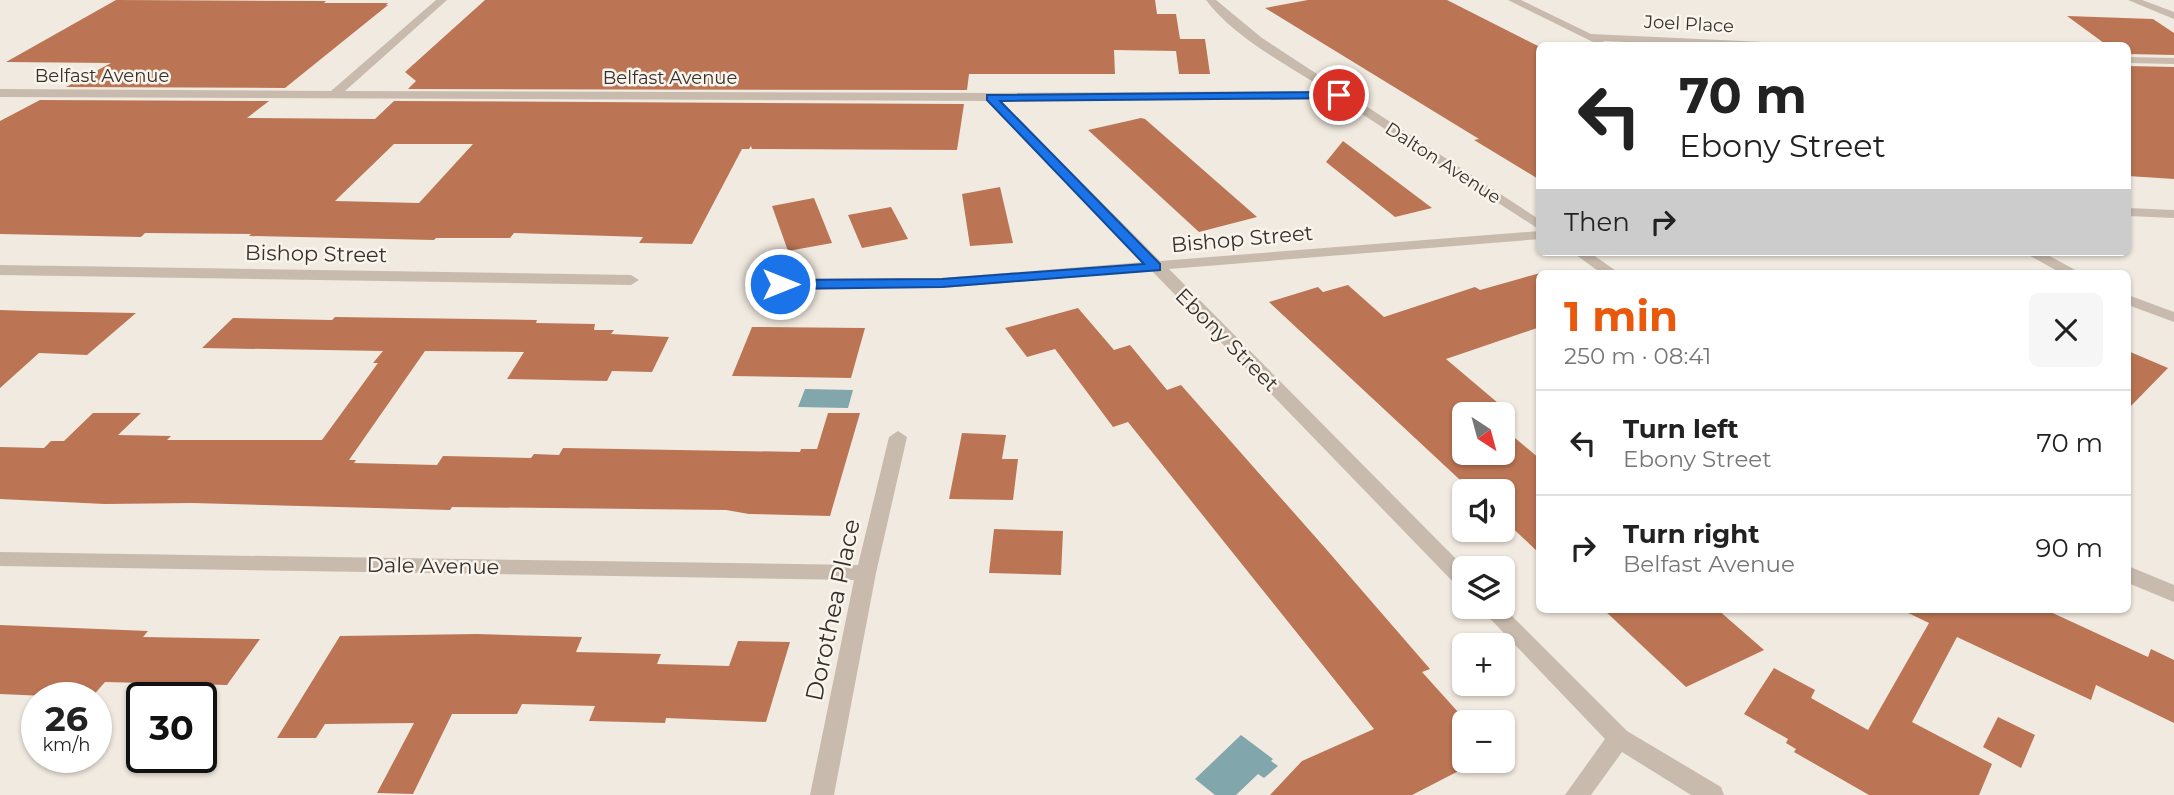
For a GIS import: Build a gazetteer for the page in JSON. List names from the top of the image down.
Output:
{
  "streets": {
    "street": [
      "Joel Place",
      "Belfast Avenue",
      "Dalton Avenue",
      "Bishop Street",
      "Ebony Street",
      "Dale Avenue",
      "Dorothea Place"
    ]
  },
  "crossings": [
    ["Belfast Avenue", "Dalton Avenue"],
    ["Belfast Avenue", "Ebony Street"],
    ["Bishop Street", "Ebony Street"],
    ["Dale Avenue", "Dorothea Place"]
  ],
  "north": "bottom right",
  "page": {
    "turn": ["70 m", "Ebony Street"],
    "then": "Then",
    "heading": ["1 min", "250 m · 08:41"],
    "list": [
      {
        "name": "Turn left",
        "note": "Ebony Street",
        "value": "70 m"
      },
      {
        "name": "Turn right",
        "note": "Belfast Avenue",
        "value": "90 m"
      }
    ],
    "map_buttons": ["+", "−"],
    "speed": "26 km/h",
    "limit": "30"
  }
}
